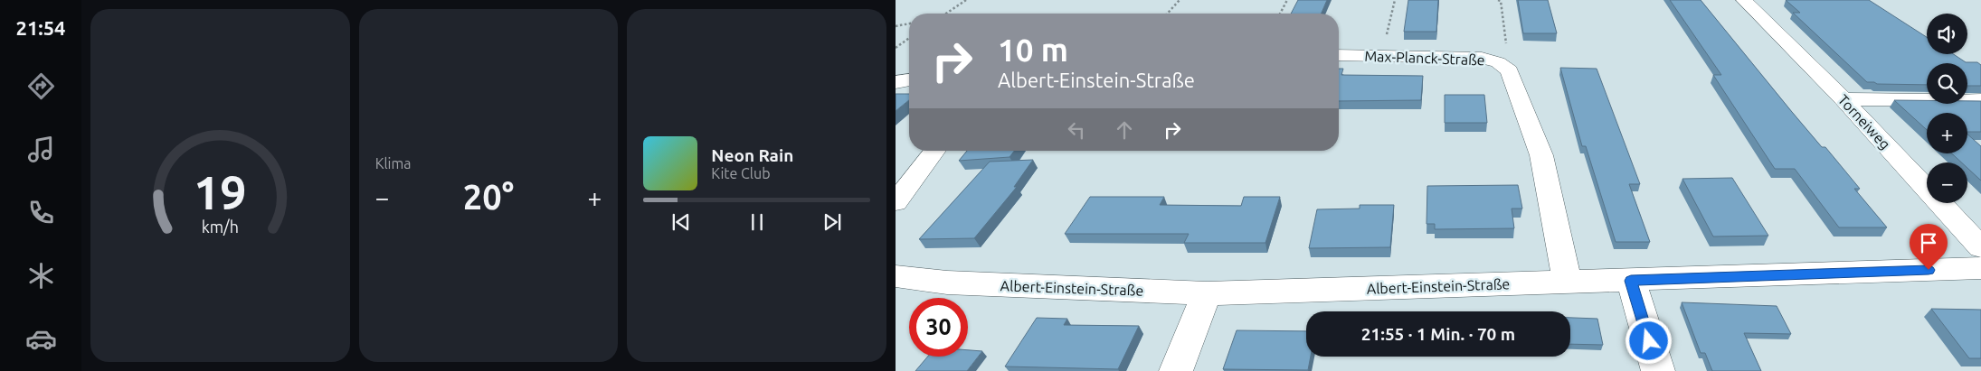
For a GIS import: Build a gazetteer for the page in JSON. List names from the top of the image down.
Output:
{
  "streets": {
    "street": ["Max-Planck-Straße", "Torneiweg", "Albert-Einstein-Straße"]
  },
  "page": {
    "tabs": "21:54",
    "tile": "Klima",
    "map_buttons": ["+", "−"],
    "turn": ["10 m", "Albert-Einstein-Straße"],
    "song": ["Neon Rain", "Kite Club"],
    "heat": ["−", "20°", "+"],
    "limit": "30",
    "trip": "21:55 · 1 Min. · 70 m",
    "gauge": ["19", "km/h"]
  }
}
